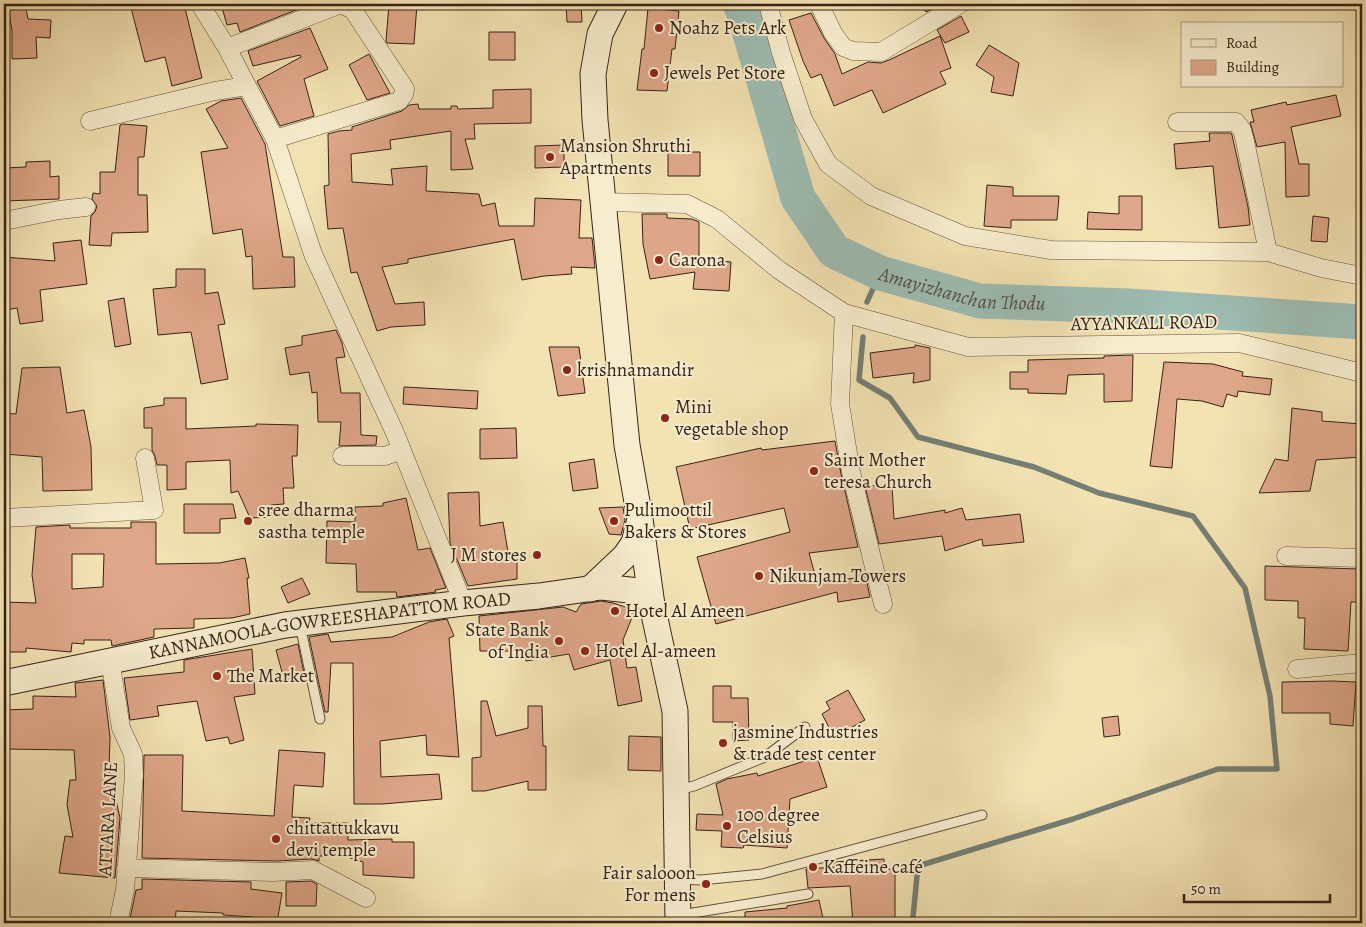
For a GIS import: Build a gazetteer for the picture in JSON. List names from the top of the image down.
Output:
{
  "streets": {
    "main road": ["KANNAMOOLA-GOWREESHAPATTOM ROAD"],
    "street": ["AYYANKALI ROAD", "ATTARA LANE"]
  },
  "crossings": [
    ["KANNAMOOLA-GOWREESHAPATTOM ROAD", "ATTARA LANE"]
  ],
  "water": ["Amayizhanchan Thodu"],
  "places": [
    "Noahz Pets Ark",
    "Jewels Pet Store",
    "Mansion Shruthi Apartments",
    "Carona",
    "krishnamandir",
    "Mini vegetable shop",
    "Saint Mother teresa Church",
    "sree dharma sastha temple",
    "Pulimoottil Bakers & Stores",
    "J M stores",
    "Nikunjam Towers",
    "Hotel Al Ameen",
    "State Bank of India",
    "Hotel Al-ameen",
    "The Market",
    "jasmine Industries & trade test center",
    "100 degree Celsius",
    "chittattukkavu devi temple",
    "Kaffeine café",
    "Fair salooon For mens"
  ],
  "legend": ["Road", "Building"],
  "scale_bar": "50 m"
}
